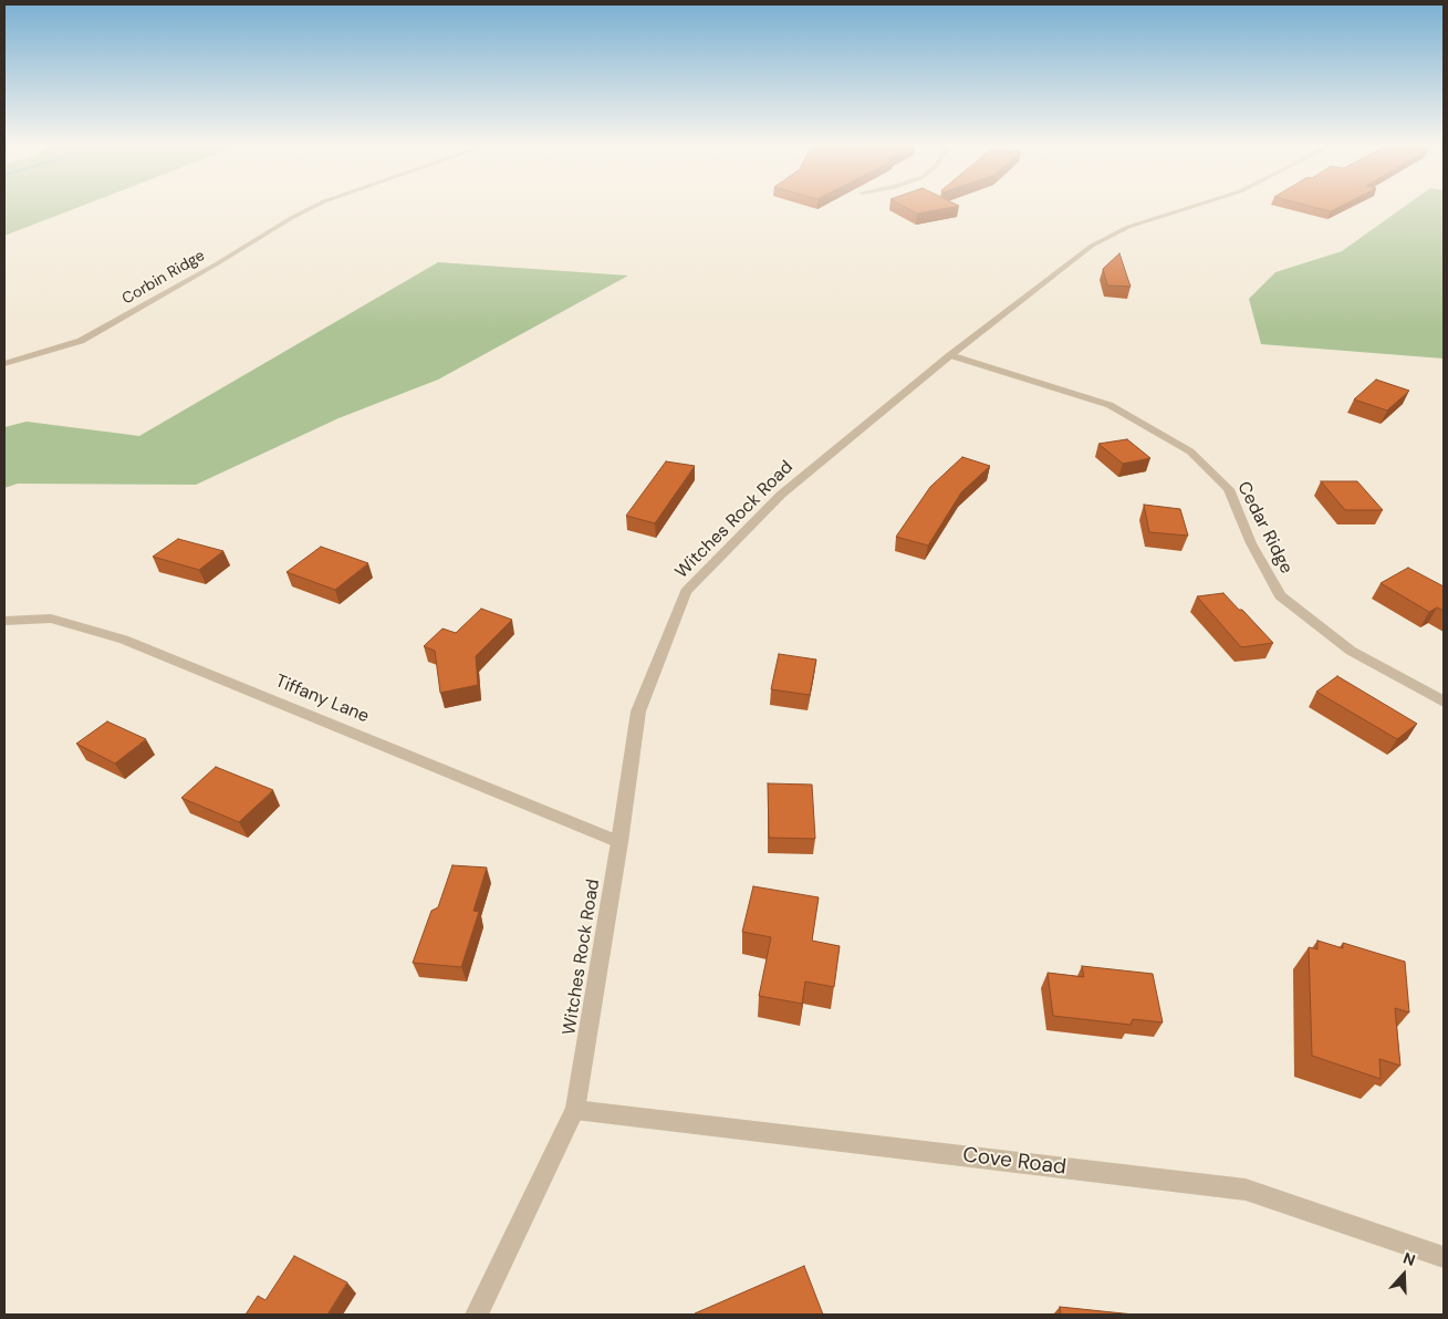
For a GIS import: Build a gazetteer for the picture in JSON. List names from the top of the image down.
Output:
{
  "streets": {
    "street": [
      "Corbin Ridge",
      "Witches Rock Road",
      "Cedar Ridge",
      "Tiffany Lane",
      "Cove Road"
    ]
  },
  "crossings": [
    ["Witches Rock Road", "Cedar Ridge"],
    ["Witches Rock Road", "Tiffany Lane"],
    ["Witches Rock Road", "Cove Road"]
  ],
  "north": "top"
}
